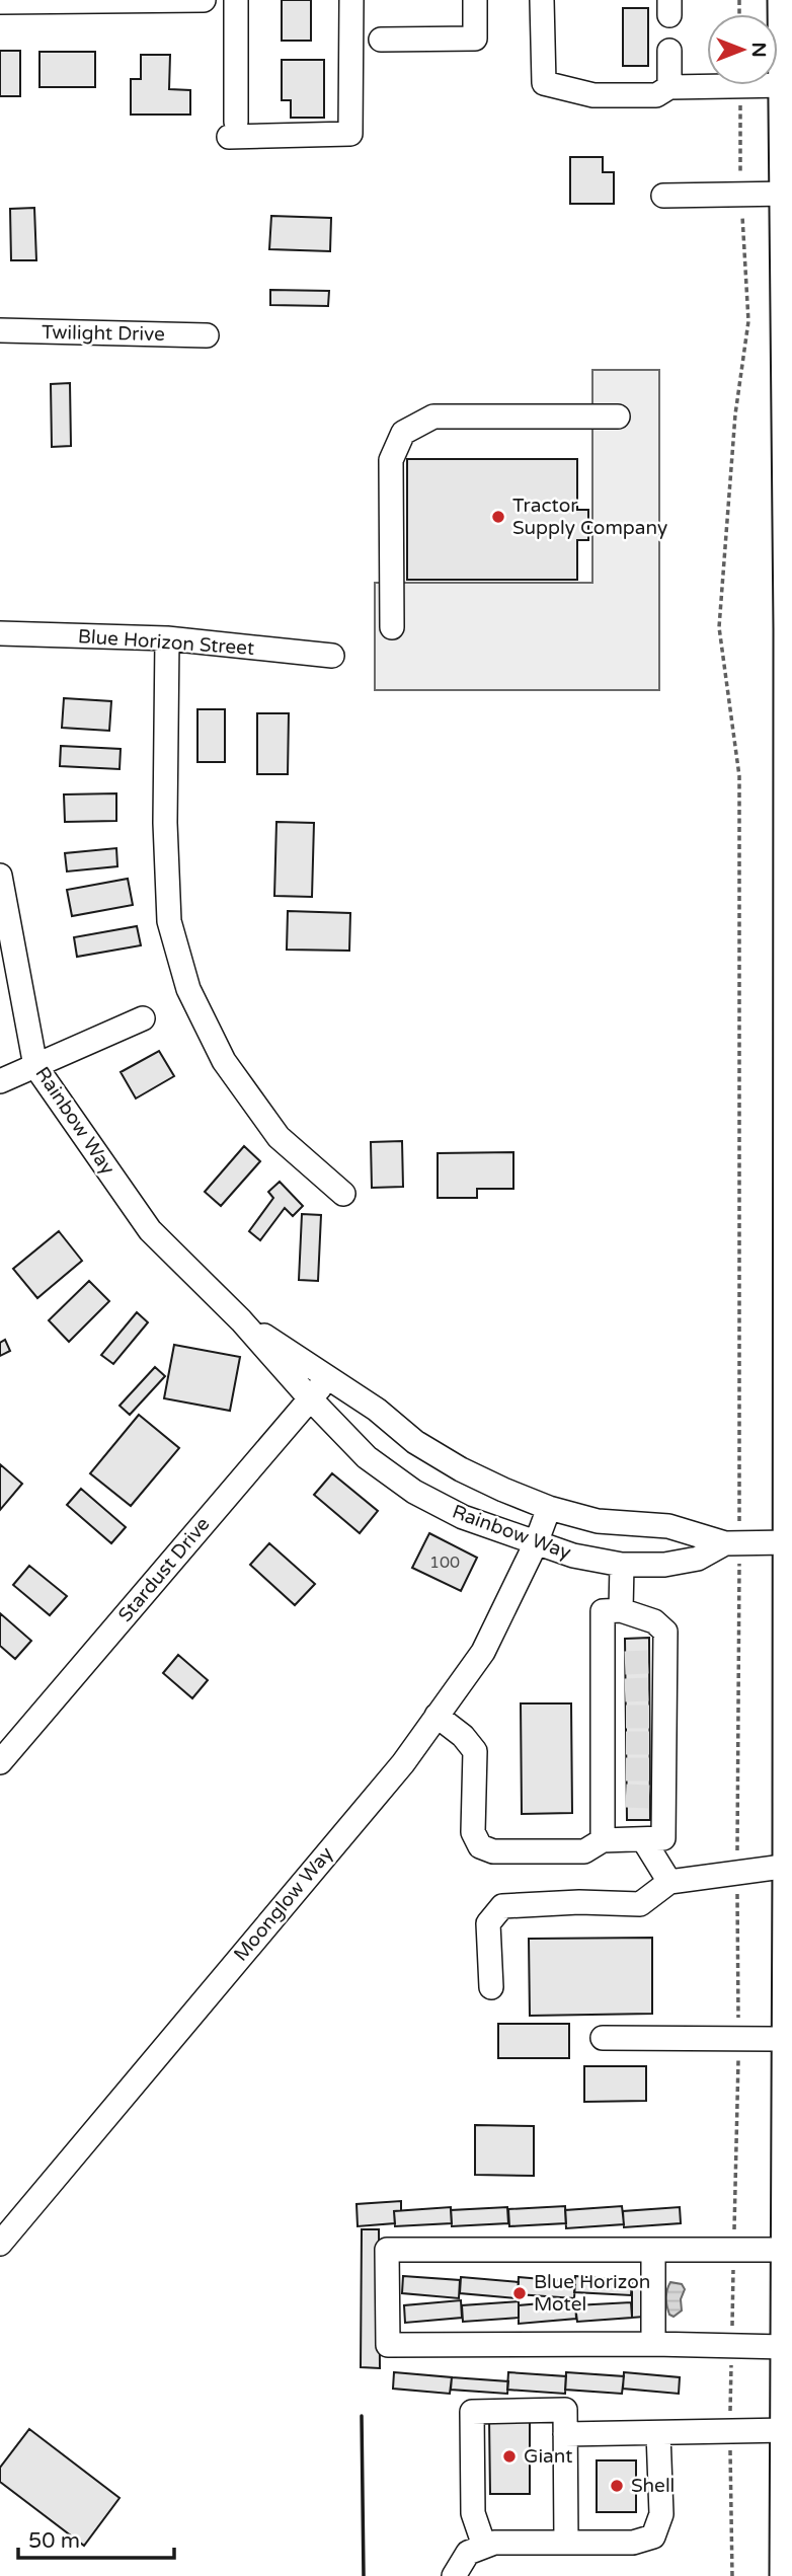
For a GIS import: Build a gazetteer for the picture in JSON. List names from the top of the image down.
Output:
{
  "streets": {
    "street": [
      "Twilight Drive",
      "Blue Horizon Street",
      "Rainbow Way",
      "Stardust Drive",
      "Moonglow Way"
    ]
  },
  "crossings": [
    ["Rainbow Way", "Stardust Drive"],
    ["Rainbow Way", "Moonglow Way"]
  ],
  "places": [
    "Tractor Supply Company",
    "Blue Horizon Motel",
    "Giant",
    "Shell"
  ],
  "house_numbers": ["100"],
  "scale_bar": "50 m",
  "north": "right"
}
